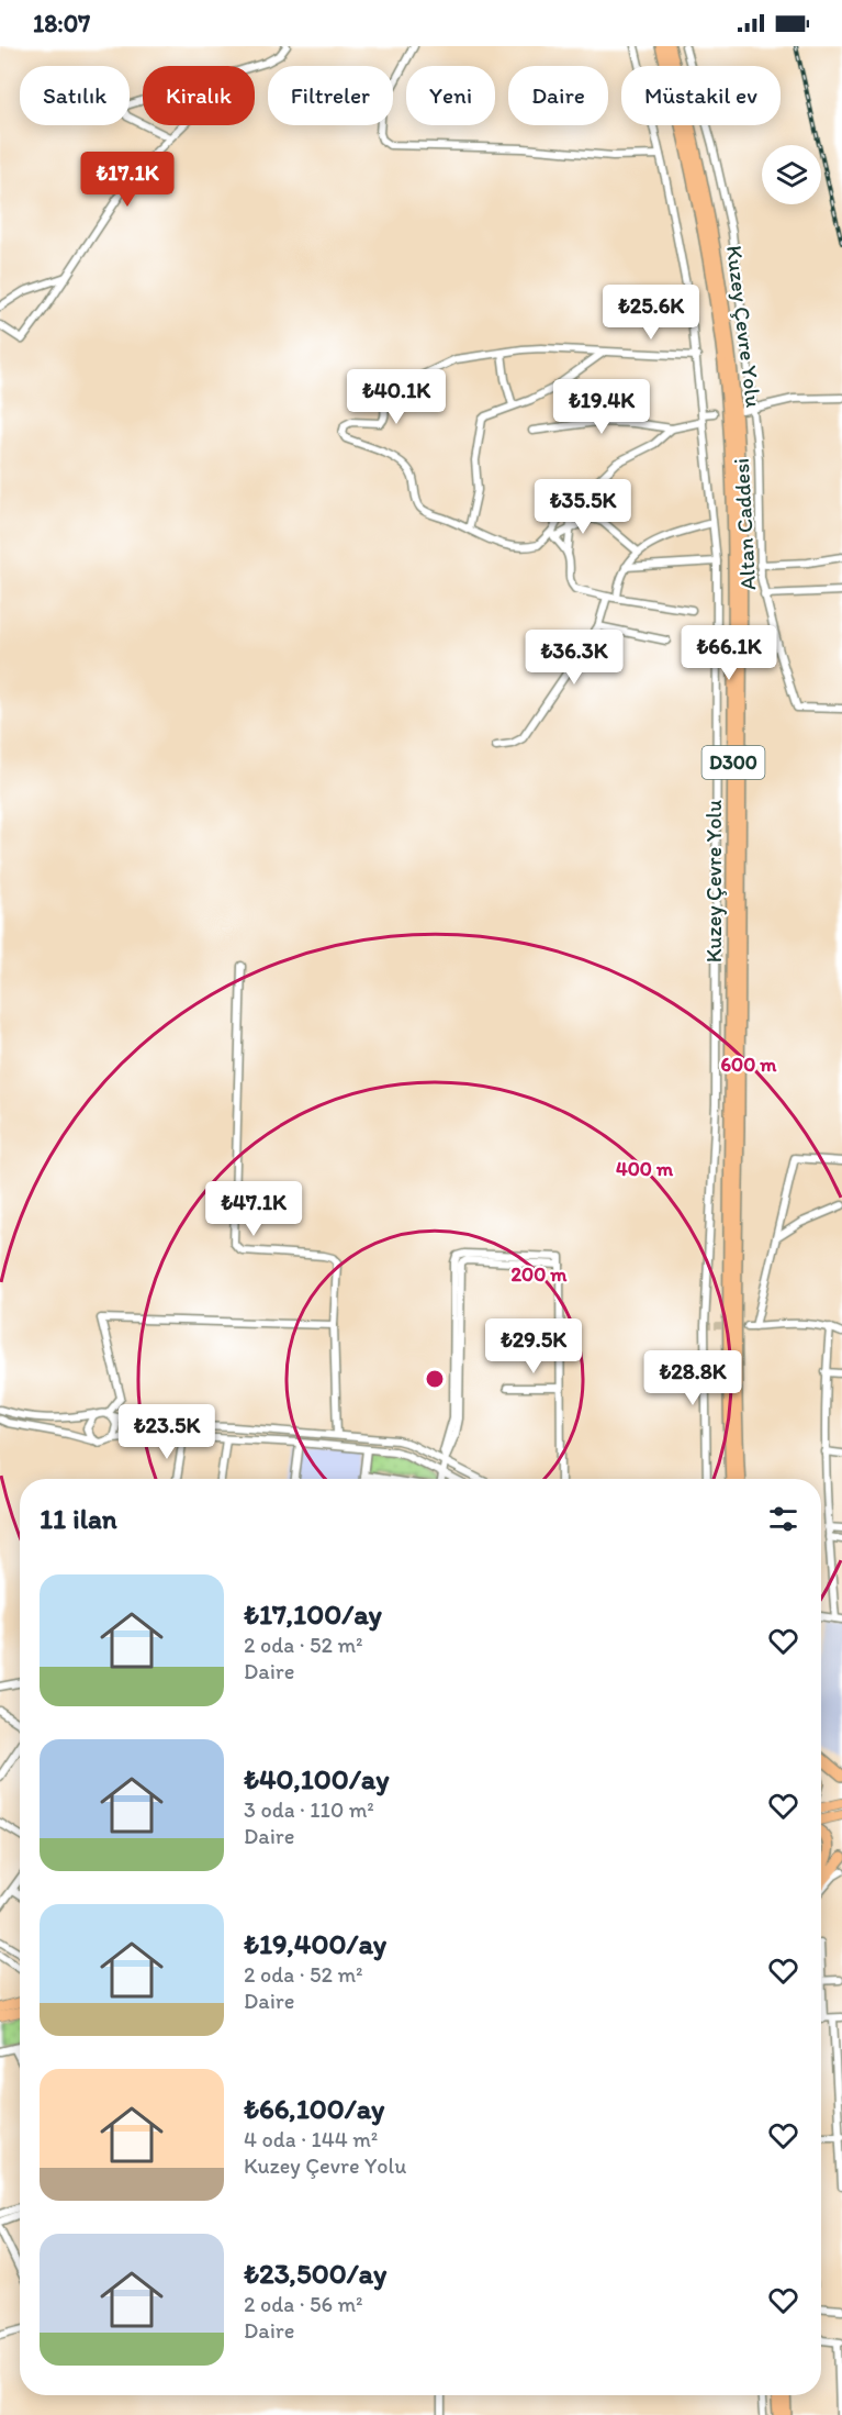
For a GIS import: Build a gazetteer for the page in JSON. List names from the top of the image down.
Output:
{
  "streets": {
    "highway": ["Kuzey Çevre Yolu", "D300"],
    "street": ["Altan Caddesi"]
  },
  "page": {
    "status": "18:07",
    "chip": [
      "Satılık",
      "Kiralık",
      "Filtreler",
      "Yeni",
      "Daire",
      "Müstakil ev"
    ],
    "price": [
      "₺17.1K",
      "₺25.6K",
      "₺40.1K",
      "₺19.4K",
      "₺35.5K",
      "₺66.1K",
      "₺36.3K",
      "₺47.1K",
      "₺29.5K",
      "₺28.8K",
      "₺23.5K"
    ],
    "heading": "11 ilan",
    "list": [
      {
        "name": "₺17,100/ay",
        "note": "2 oda · 52 m² · Daire"
      },
      {
        "name": "₺40,100/ay",
        "note": "3 oda · 110 m² · Daire"
      },
      {
        "name": "₺19,400/ay",
        "note": "2 oda · 52 m² · Daire"
      },
      {
        "name": "₺66,100/ay",
        "note": "4 oda · 144 m² · Kuzey Çevre Yolu"
      },
      {
        "name": "₺23,500/ay",
        "note": "2 oda · 56 m² · Daire"
      }
    ]
  },
  "rings": ["600 m", "400 m", "200 m"]
}
